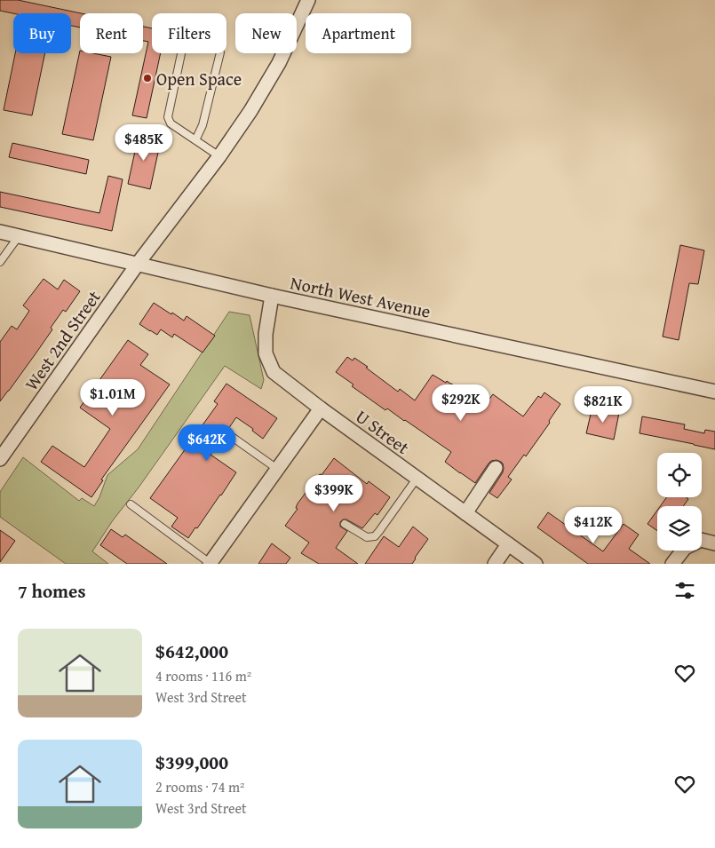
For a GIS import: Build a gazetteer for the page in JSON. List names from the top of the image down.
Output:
{
  "streets": {
    "street": ["North West Avenue", "West 2nd Street", "U Street"]
  },
  "crossings": [
    ["North West Avenue", "West 2nd Street"],
    ["North West Avenue", "U Street"]
  ],
  "places": ["Open Space"],
  "page": {
    "chip": [
      "Buy",
      "Rent",
      "Filters",
      "New",
      "Apartment"
    ],
    "price": [
      "$485K",
      "$1.01M",
      "$292K",
      "$821K",
      "$642K",
      "$399K",
      "$412K"
    ],
    "heading": "7 homes",
    "list": [
      {
        "name": "$642,000",
        "note": "4 rooms · 116 m² · West 3rd Street"
      },
      {
        "name": "$399,000",
        "note": "2 rooms · 74 m² · West 3rd Street"
      }
    ]
  }
}
